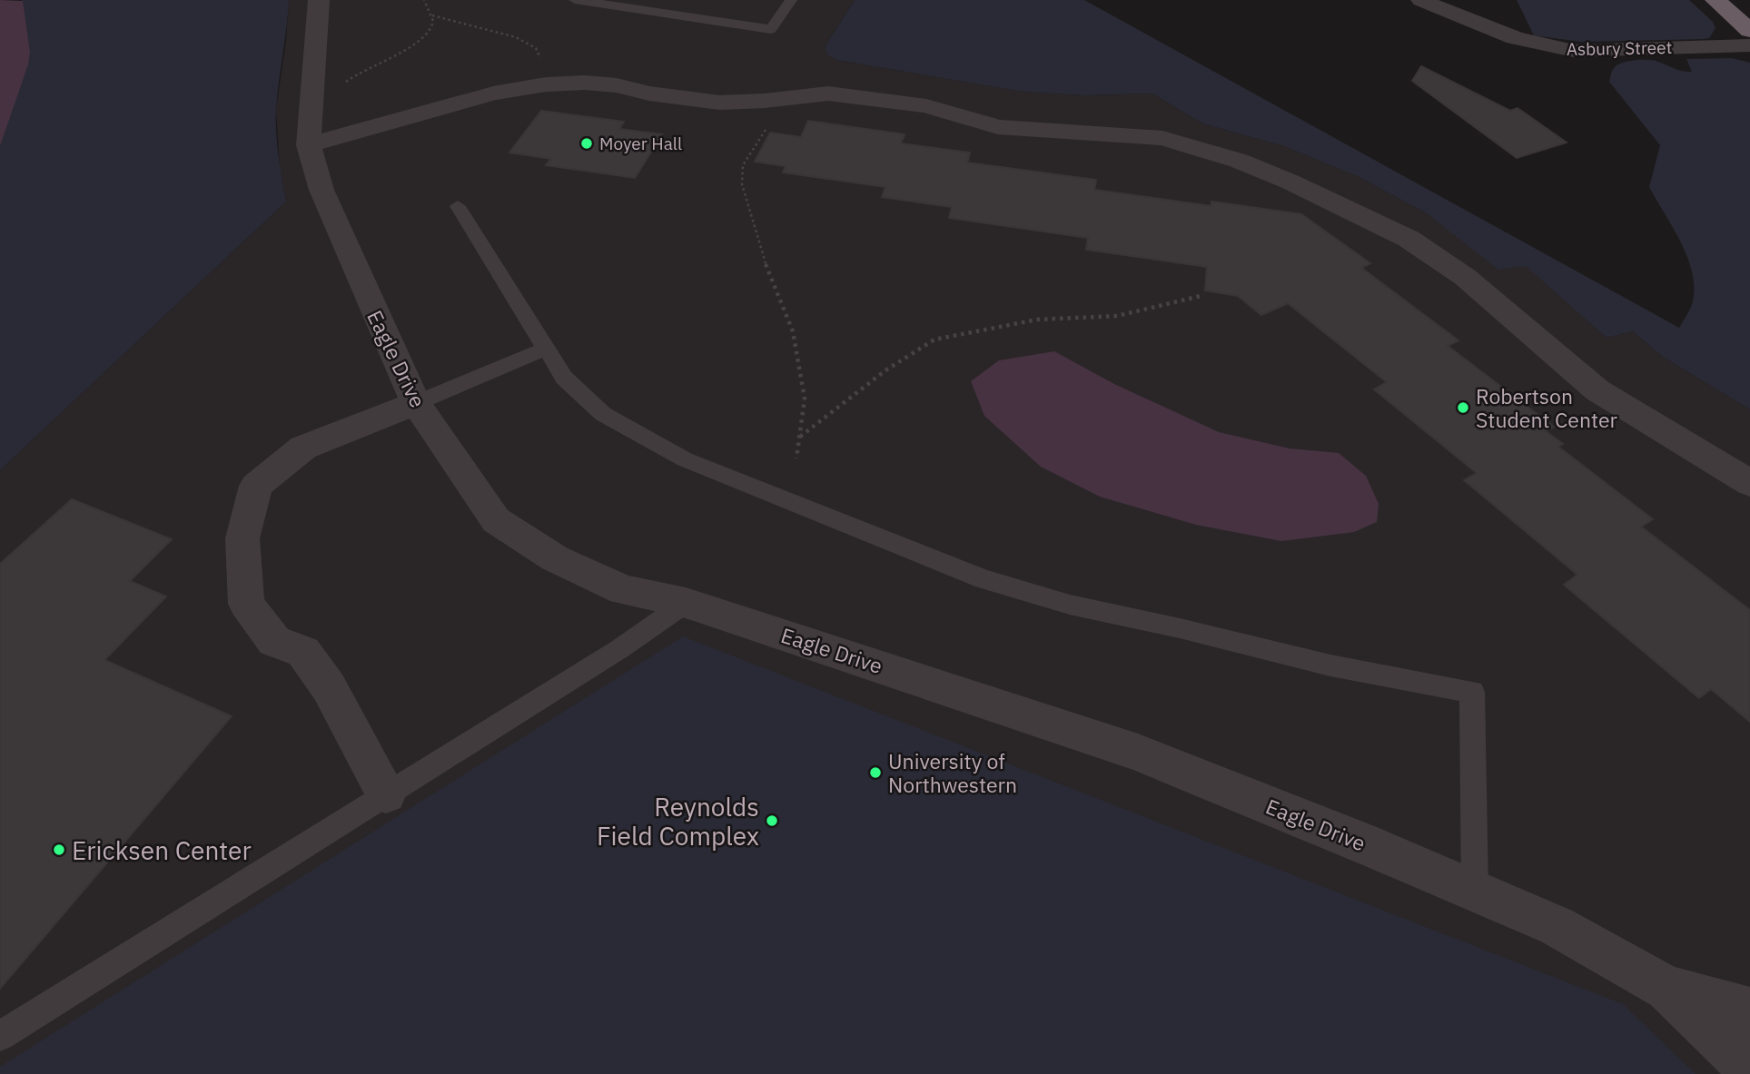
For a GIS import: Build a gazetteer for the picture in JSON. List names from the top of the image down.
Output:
{
  "streets": {
    "street": ["Asbury Street", "Eagle Drive"]
  },
  "places": [
    "Moyer Hall",
    "Robertson Student Center",
    "University of Northwestern",
    "Reynolds Field Complex",
    "Ericksen Center"
  ]
}
